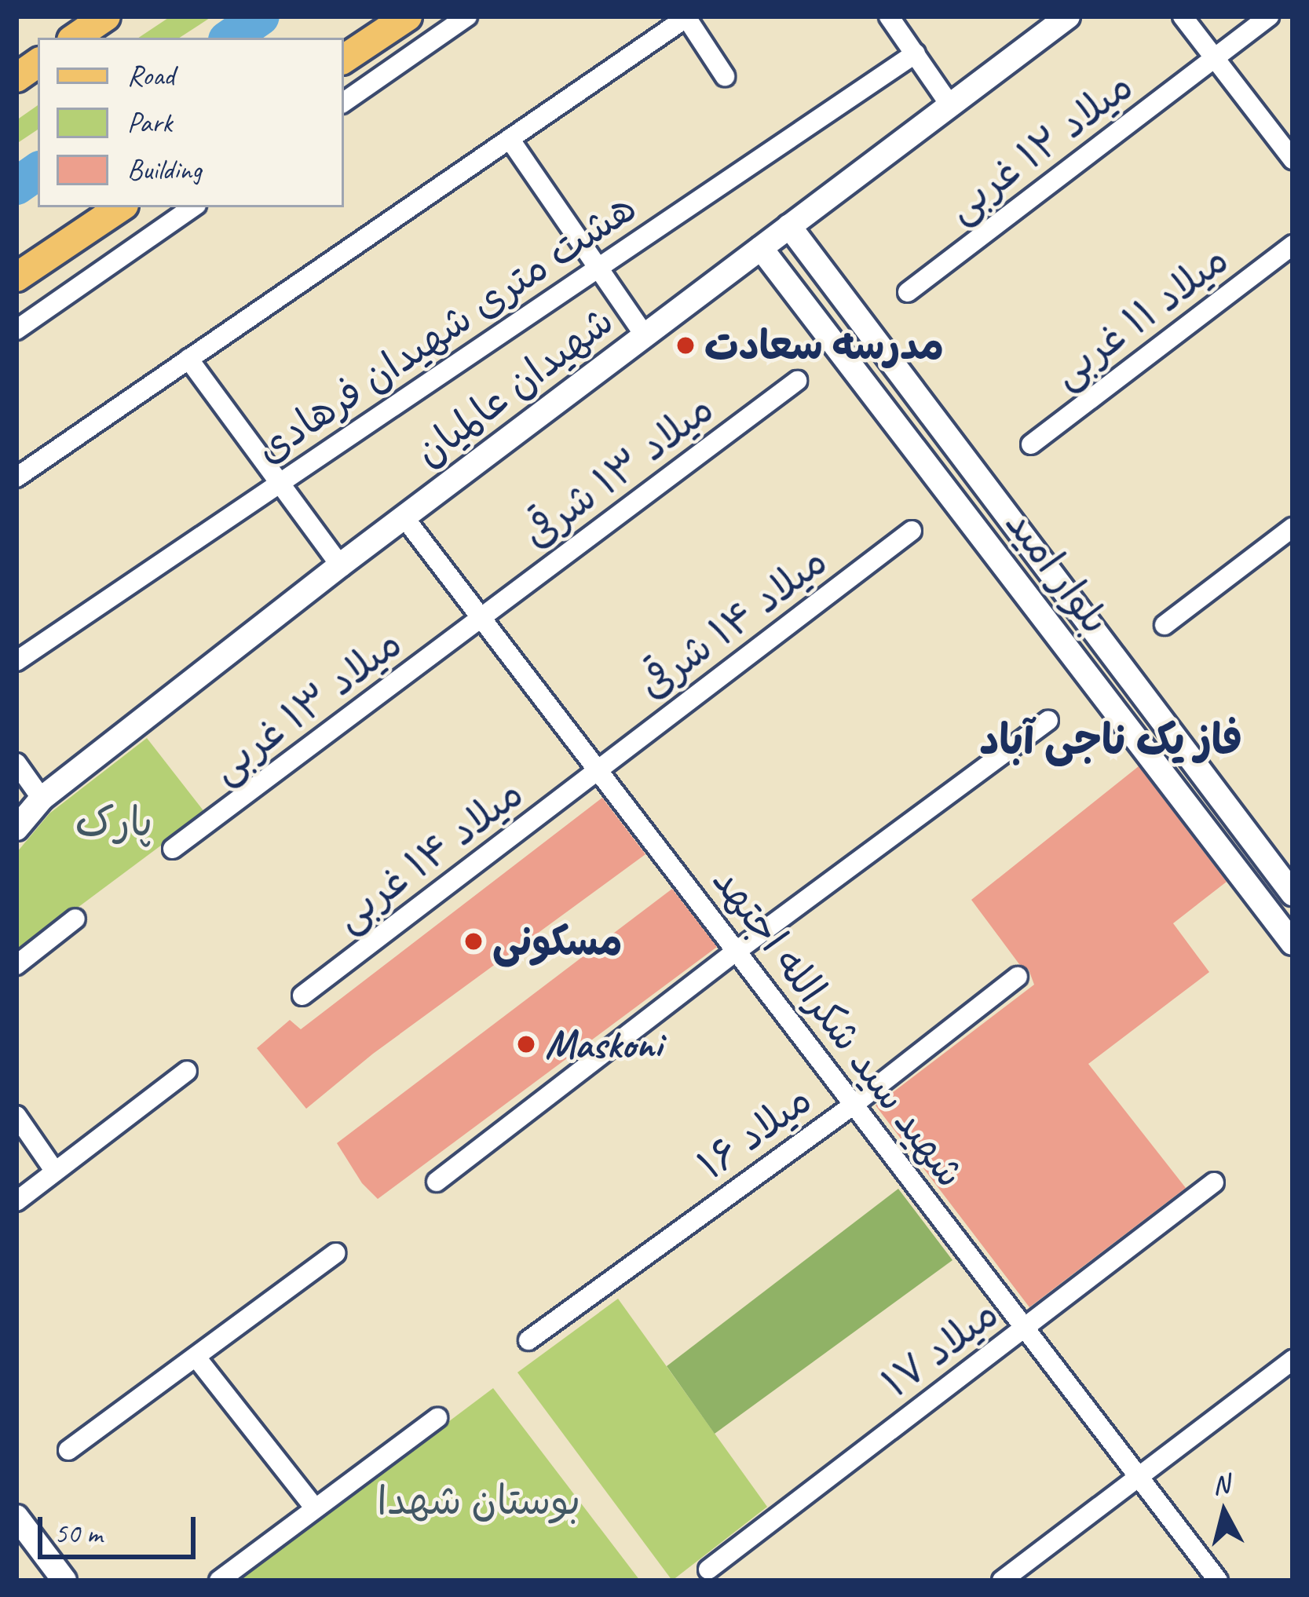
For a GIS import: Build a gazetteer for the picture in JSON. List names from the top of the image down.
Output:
{
  "streets": {
    "street": [
      "میلاد ۱۲ غربی",
      "میلاد ۱۱ غربی",
      "هشت متری شهیدان فرهادی",
      "شهیدان عالمیان",
      "میلاد ۱۳ شرقی",
      "بلوار امید",
      "میلاد ۱۴ شرقی",
      "میلاد ۱۳ غربی",
      "میلاد ۱۴ غربی",
      "شهید سید شکرالله اجتهد",
      "میلاد ۱۶",
      "میلاد ۱۷"
    ]
  },
  "crossings": [
    ["شهیدان عالمیان", "بلوار امید"],
    ["شهیدان عالمیان", "شهید سید شکرالله اجتهد"],
    ["میلاد ۱۳ شرقی", "میلاد ۱۳ غربی"],
    ["میلاد ۱۳ شرقی", "شهید سید شکرالله اجتهد"],
    ["میلاد ۱۴ شرقی", "میلاد ۱۴ غربی"],
    ["میلاد ۱۴ شرقی", "شهید سید شکرالله اجتهد"],
    ["میلاد ۱۳ غربی", "شهید سید شکرالله اجتهد"],
    ["میلاد ۱۴ غربی", "شهید سید شکرالله اجتهد"],
    ["شهید سید شکرالله اجتهد", "میلاد ۱۶"],
    ["شهید سید شکرالله اجتهد", "میلاد ۱۷"]
  ],
  "districts": ["فاز یک ناجی آباد"],
  "parks": ["پارک", "بوستان شهدا"],
  "places": ["مدرسه سعادت", "مسکونی", "Maskoni"],
  "legend": ["Road", "Park", "Building"],
  "scale_bar": "50 m",
  "north": "top"
}
